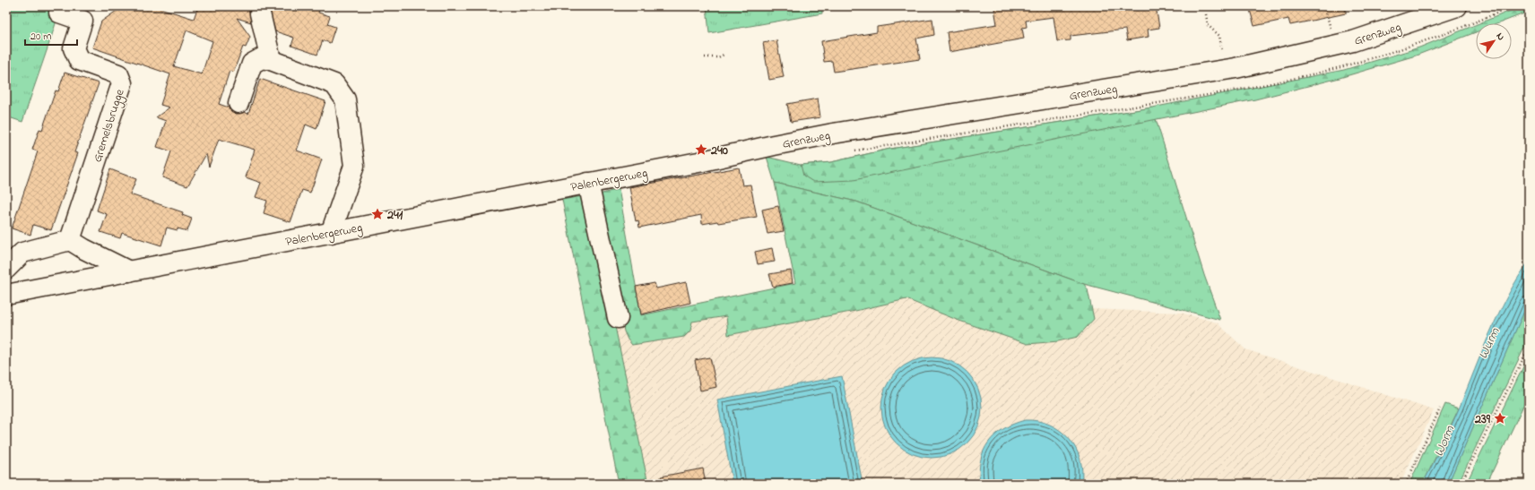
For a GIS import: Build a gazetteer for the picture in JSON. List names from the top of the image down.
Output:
{
  "streets": {
    "street": ["Grenzweg", "Gremelsbrugge", "Palenbergerweg"]
  },
  "crossings": [
    ["Grenzweg", "Palenbergerweg"]
  ],
  "water": ["Wurm", "Worm"],
  "places": {
    "place": ["240", "241", "239"]
  },
  "scale_bar": "20 m",
  "north": "top right"
}
